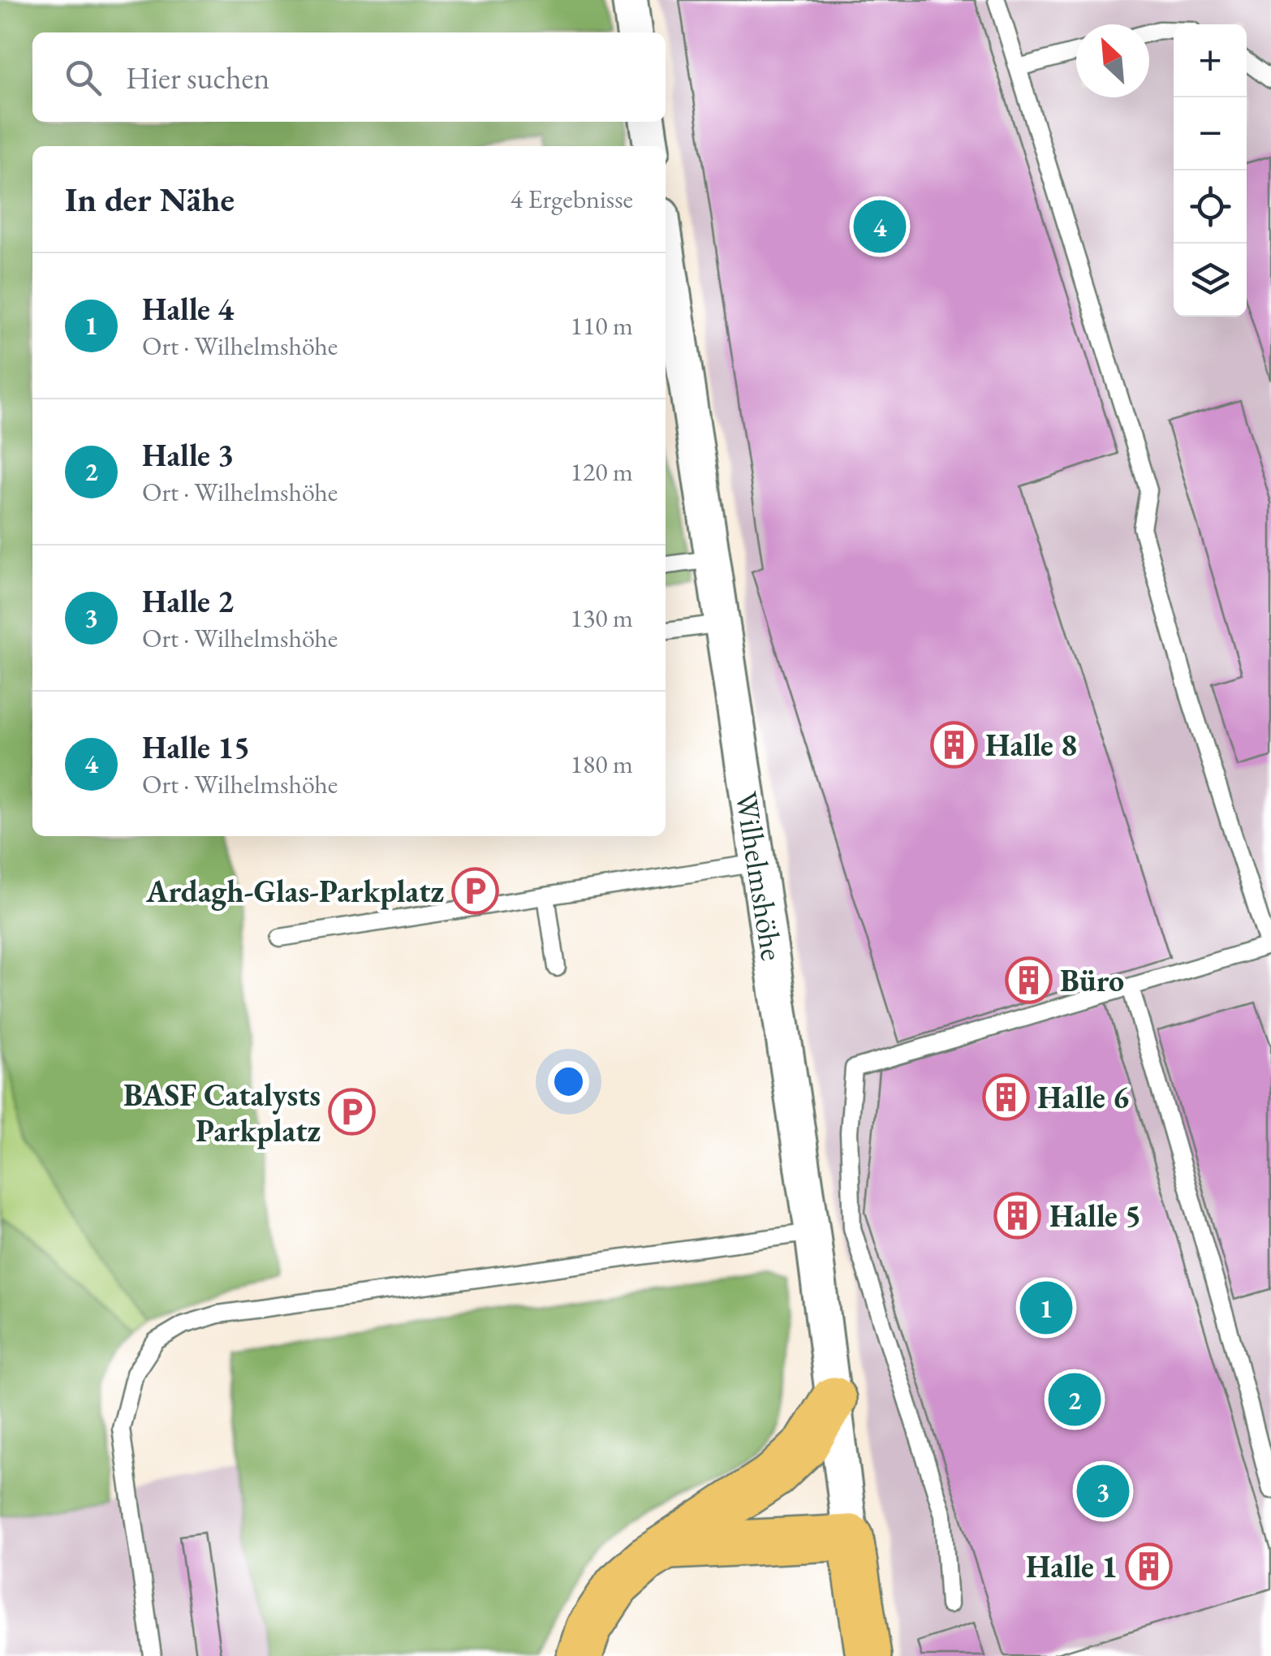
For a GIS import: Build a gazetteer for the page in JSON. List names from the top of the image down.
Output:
{
  "streets": {
    "street": ["Wilhelmshöhe"]
  },
  "places": {
    "building": [
      "Halle 8",
      "Büro",
      "Halle 6",
      "Halle 5",
      "Halle 1"
    ],
    "parking": ["Ardagh-Glas-Parkplatz", "BASF Catalysts Parkplatz"]
  },
  "north": "top left",
  "page": {
    "map_buttons": ["+", "−"],
    "search": "Hier suchen",
    "heading": ["In der Nähe", "4 Ergebnisse"],
    "pins": [
      "4",
      "1",
      "2",
      "3"
    ],
    "list": [
      {
        "mark": "1",
        "name": "Halle 4",
        "note": "Ort · Wilhelmshöhe",
        "value": "110 m"
      },
      {
        "mark": "2",
        "name": "Halle 3",
        "note": "Ort · Wilhelmshöhe",
        "value": "120 m"
      },
      {
        "mark": "3",
        "name": "Halle 2",
        "note": "Ort · Wilhelmshöhe",
        "value": "130 m"
      },
      {
        "mark": "4",
        "name": "Halle 15",
        "note": "Ort · Wilhelmshöhe",
        "value": "180 m"
      }
    ]
  }
}
